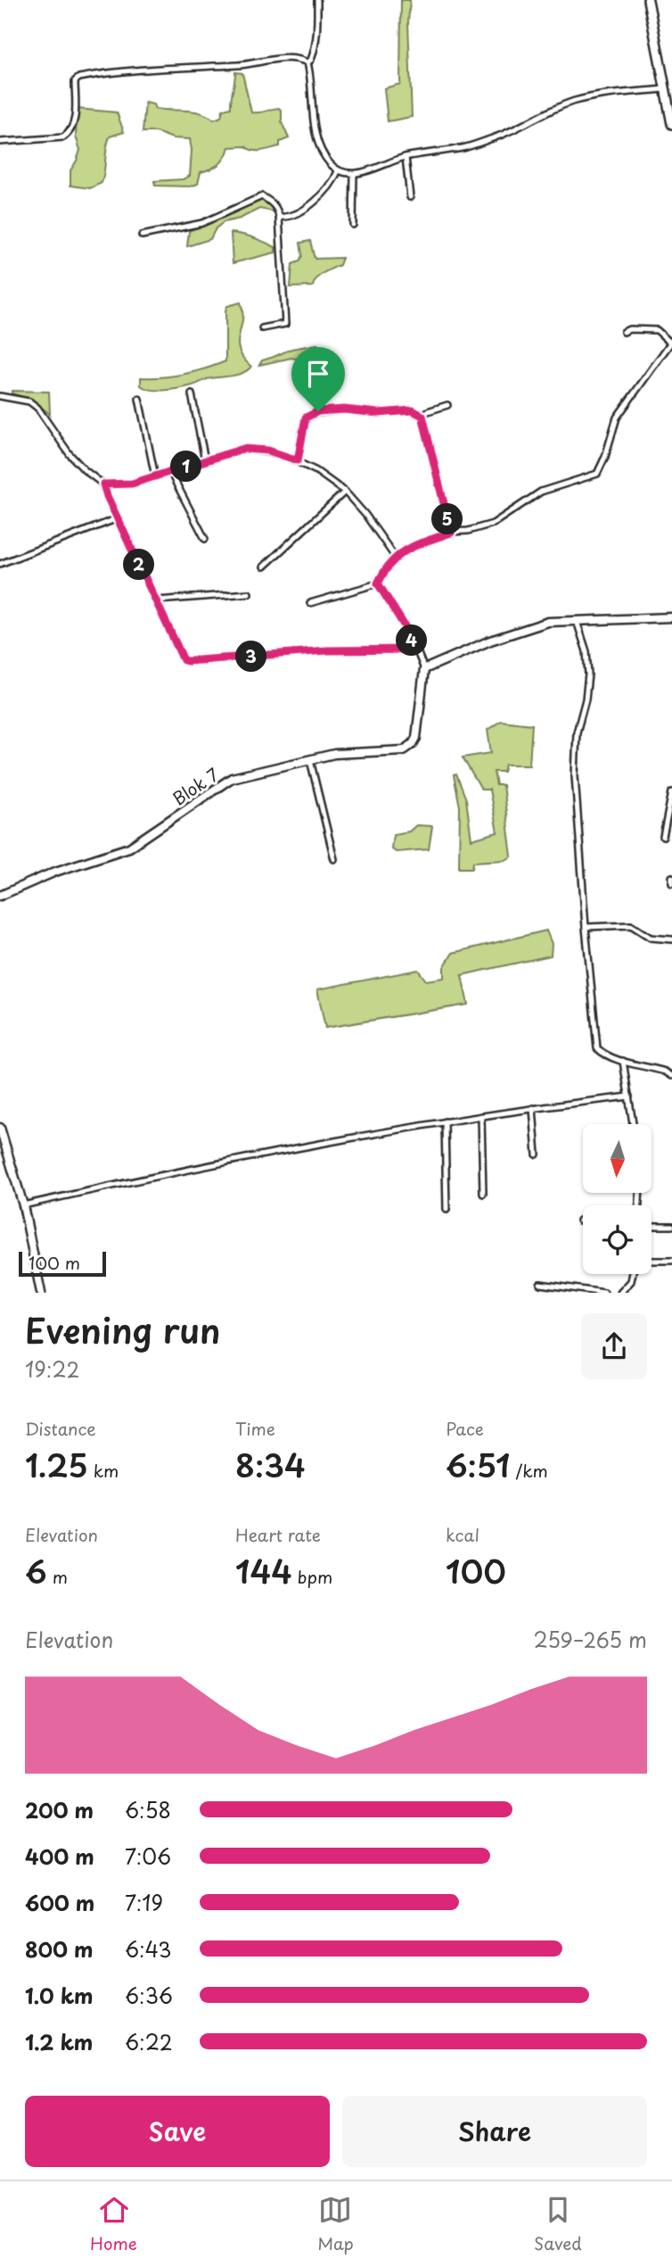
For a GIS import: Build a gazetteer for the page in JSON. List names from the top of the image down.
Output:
{
  "streets": {
    "street": ["Blok 7"]
  },
  "scale_bar": "100 m",
  "north": "bottom",
  "page": {
    "pins": [
      "1",
      "5",
      "2",
      "4",
      "3"
    ],
    "scale": "100 m",
    "heading": ["Evening run", "19:22"],
    "stats": [
      ["Distance", "1.25 km"],
      ["Time", "8:34"],
      ["Pace", "6:51 /km"],
      ["Elevation", "6 m"],
      ["Heart rate", "144 bpm"],
      ["kcal", "100"]
    ],
    "chart": ["Elevation", "259–265 m"],
    "list": [
      {
        "name": "200 m",
        "note": "6:58"
      },
      {
        "name": "400 m",
        "note": "7:06"
      },
      {
        "name": "600 m",
        "note": "7:19"
      },
      {
        "name": "800 m",
        "note": "6:43"
      },
      {
        "name": "1.0 km",
        "note": "6:36"
      },
      {
        "name": "1.2 km",
        "note": "6:22"
      }
    ],
    "buttons": ["Save", "Share"],
    "tabs": ["Home", "Map", "Saved"]
  }
}
